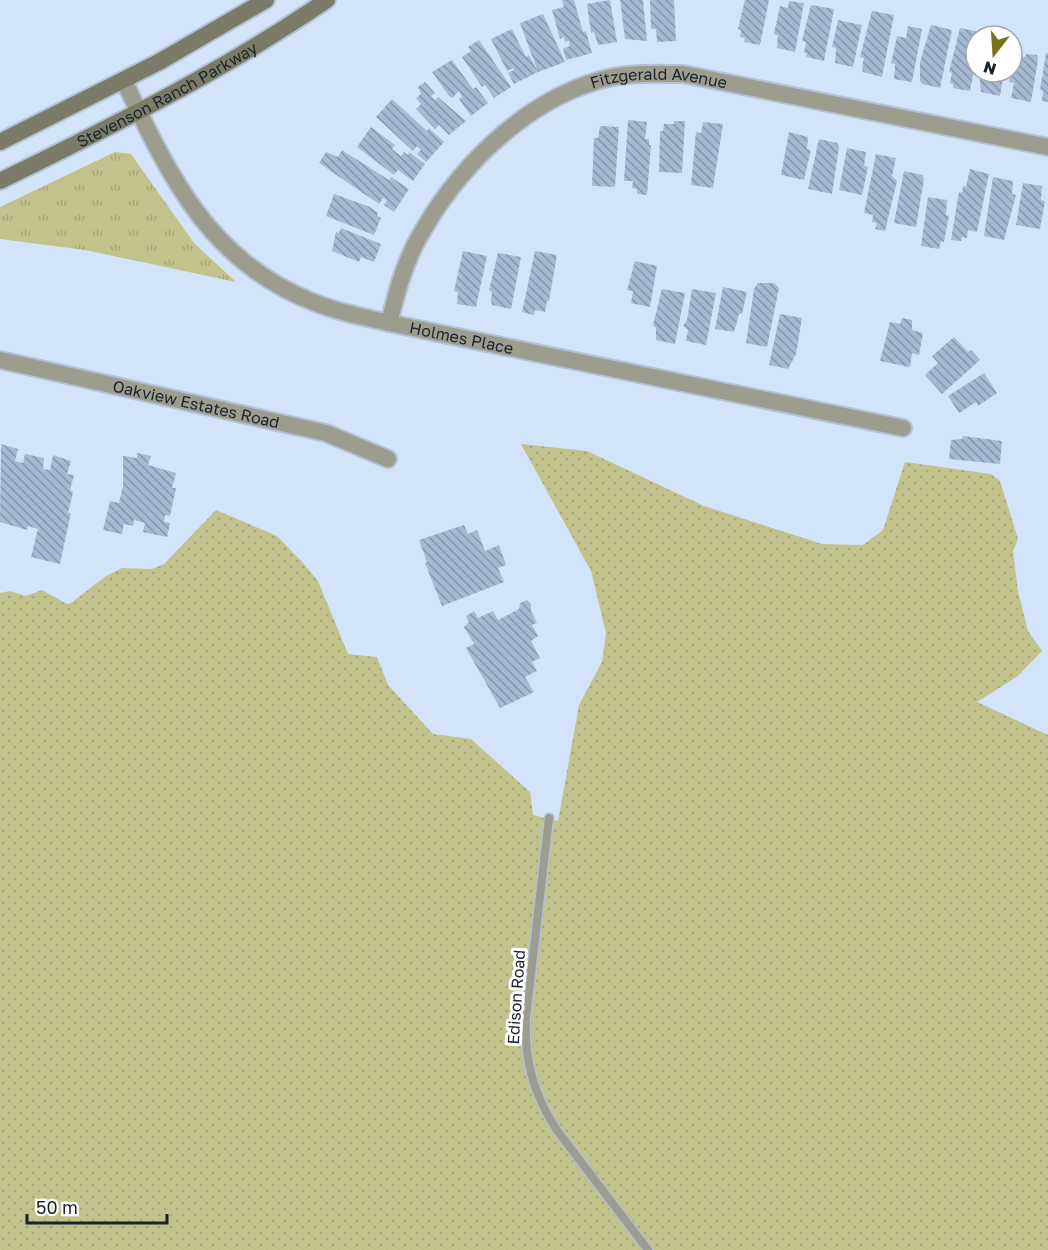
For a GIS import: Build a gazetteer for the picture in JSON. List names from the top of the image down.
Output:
{
  "streets": {
    "main road": ["Stevenson Ranch Parkway"],
    "street": ["Fitzgerald Avenue", "Holmes Place", "Oakview Estates Road"],
    "lane": ["Edison Road"]
  },
  "crossings": [
    ["Fitzgerald Avenue", "Holmes Place"],
    ["Stevenson Ranch Parkway", "Holmes Place"]
  ],
  "scale_bar": "50 m",
  "north": "bottom"
}
